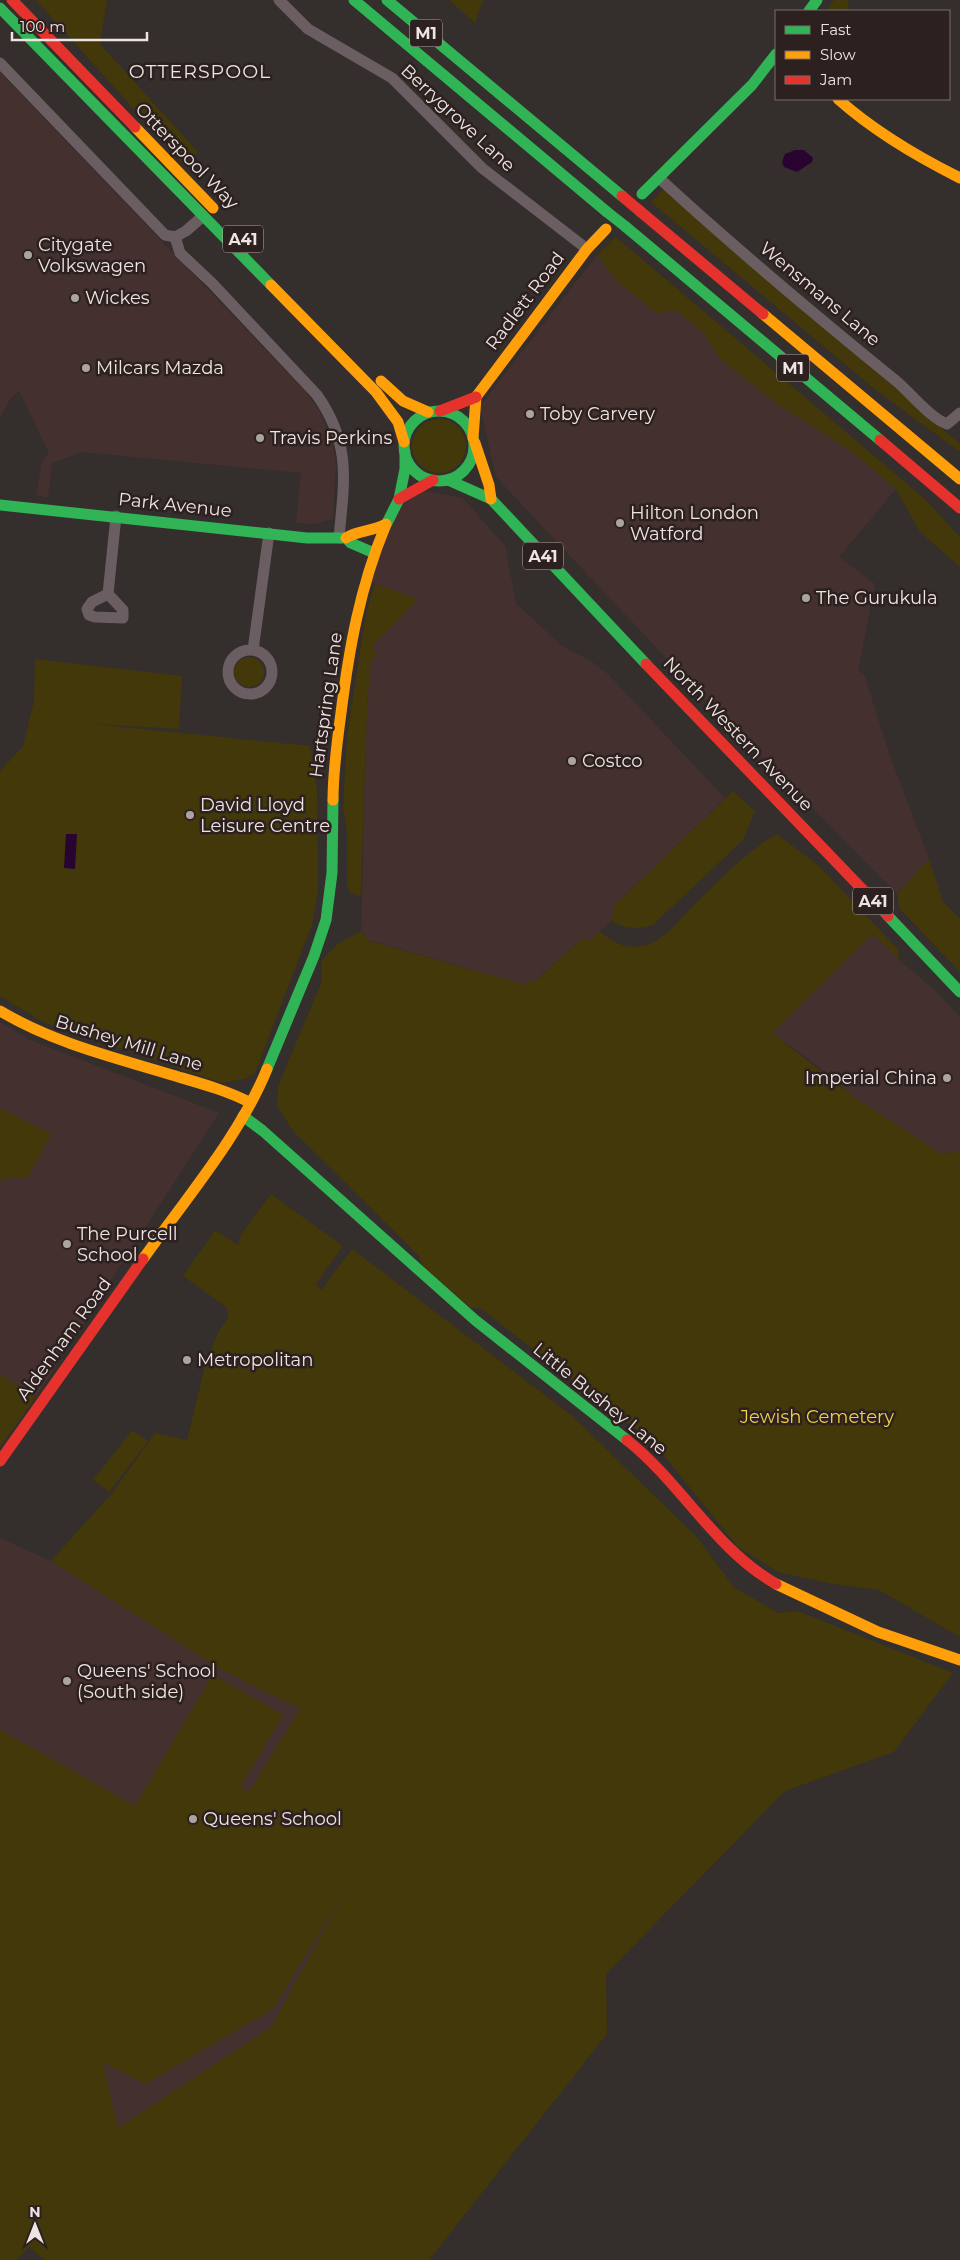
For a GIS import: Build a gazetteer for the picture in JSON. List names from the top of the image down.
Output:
{
  "streets": {
    "main road": [
      "M1",
      "Otterspool Way",
      "A41",
      "Radlett Road",
      "Park Avenue",
      "Hartspring Lane",
      "North Western Avenue",
      "Bushey Mill Lane",
      "Aldenham Road",
      "Little Bushey Lane"
    ],
    "street": ["Berrygrove Lane", "Wensmans Lane"]
  },
  "crossings": [
    ["Berrygrove Lane", "Radlett Road"],
    ["Otterspool Way", "A41"],
    ["Otterspool Way", "Hartspring Lane"],
    ["Otterspool Way", "North Western Avenue"],
    ["A41", "Hartspring Lane"],
    ["A41", "North Western Avenue"],
    ["Park Avenue", "Hartspring Lane"],
    ["Hartspring Lane", "North Western Avenue"],
    ["Hartspring Lane", "Bushey Mill Lane"],
    ["Hartspring Lane", "Aldenham Road"],
    ["Hartspring Lane", "Little Bushey Lane"],
    ["Aldenham Road", "Little Bushey Lane"]
  ],
  "districts": ["OTTERSPOOL"],
  "parks": ["Jewish Cemetery"],
  "places": [
    "Citygate Volkswagen",
    "Wickes",
    "Milcars Mazda",
    "Toby Carvery",
    "Travis Perkins",
    "Hilton London Watford",
    "The Gurukula",
    "Costco",
    "David Lloyd Leisure Centre",
    "Imperial China",
    "The Purcell School",
    "Metropolitan",
    "Queens' School (South side)",
    "Queens' School"
  ],
  "legend": ["Fast", "Slow", "Jam"],
  "scale_bar": "100 m",
  "north": "top"
}
